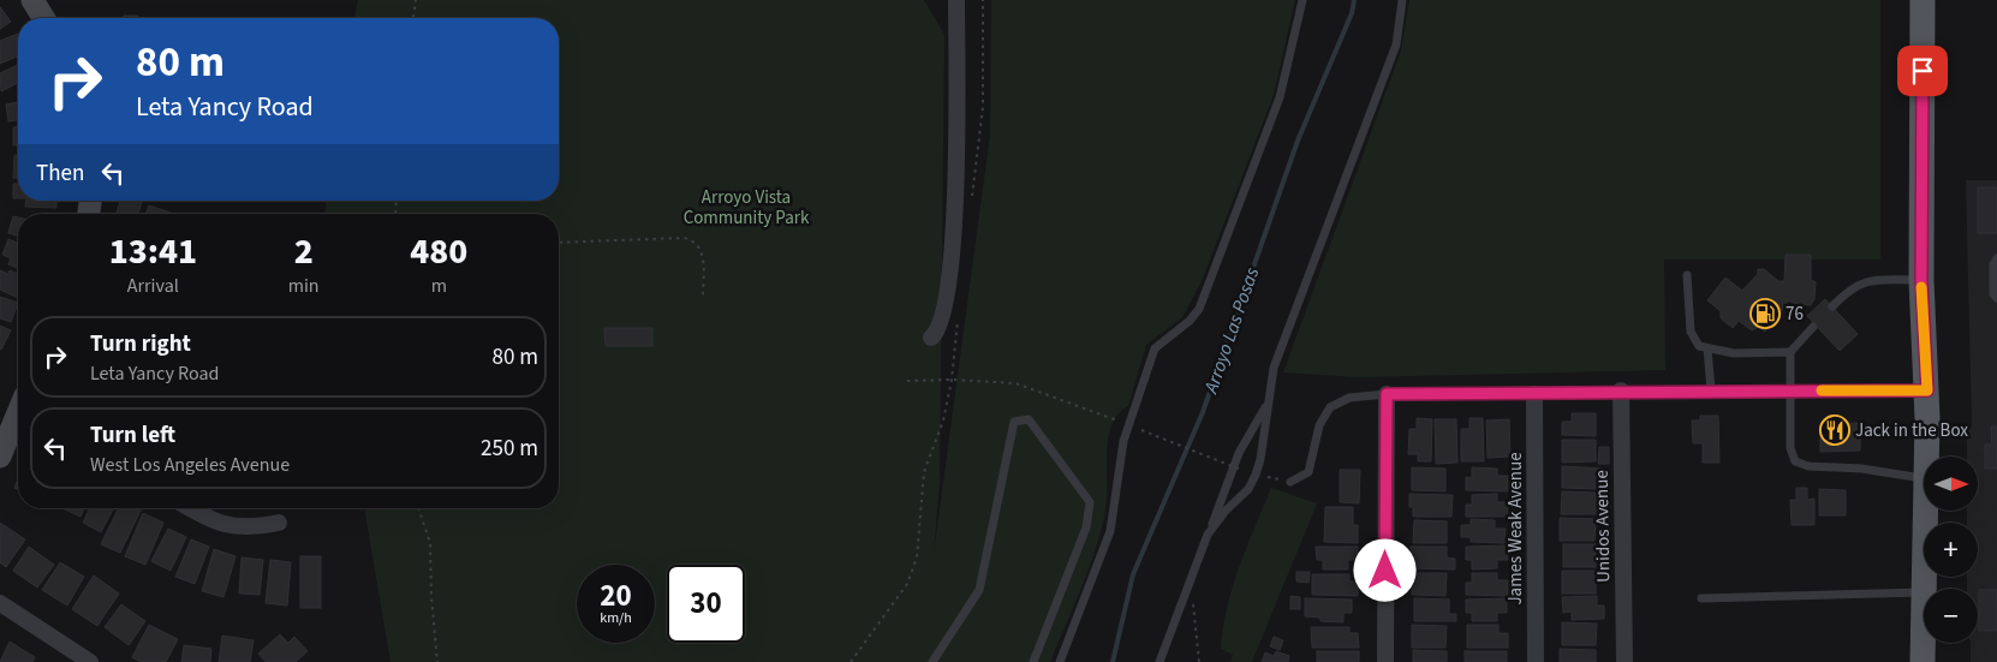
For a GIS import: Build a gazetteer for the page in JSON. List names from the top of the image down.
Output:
{
  "streets": {
    "street": ["Unidos Avenue", "James Weak Avenue"]
  },
  "water": ["Arroyo Las Posas"],
  "parks": ["Arroyo Vista Community Park"],
  "places": {
    "fuel station": ["76"],
    "restaurant": ["Jack in the Box"]
  },
  "north": "right",
  "page": {
    "turn": ["80 m", "Leta Yancy Road"],
    "then": "Then",
    "eta": [
      "13:41",
      "Arrival",
      "2",
      "min",
      "480",
      "m"
    ],
    "list": [
      {
        "name": "Turn right",
        "note": "Leta Yancy Road",
        "value": "80 m"
      },
      {
        "name": "Turn left",
        "note": "West Los Angeles Avenue",
        "value": "250 m"
      }
    ],
    "map_buttons": ["+", "−"],
    "speed": "20 km/h",
    "limit": "30"
  }
}
